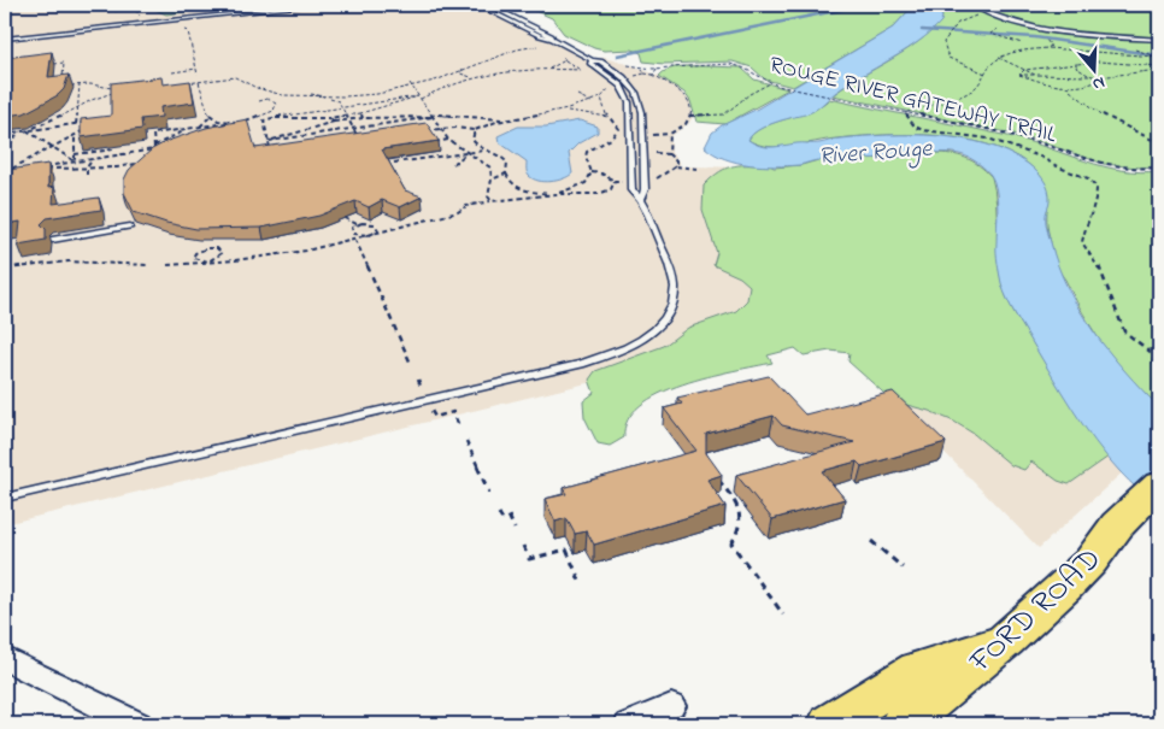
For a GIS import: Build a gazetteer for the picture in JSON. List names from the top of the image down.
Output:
{
  "streets": {
    "main road": ["FORD ROAD"],
    "path": ["ROUGE RIVER GATEWAY TRAIL"]
  },
  "water": ["River Rouge"],
  "north": "bottom"
}
